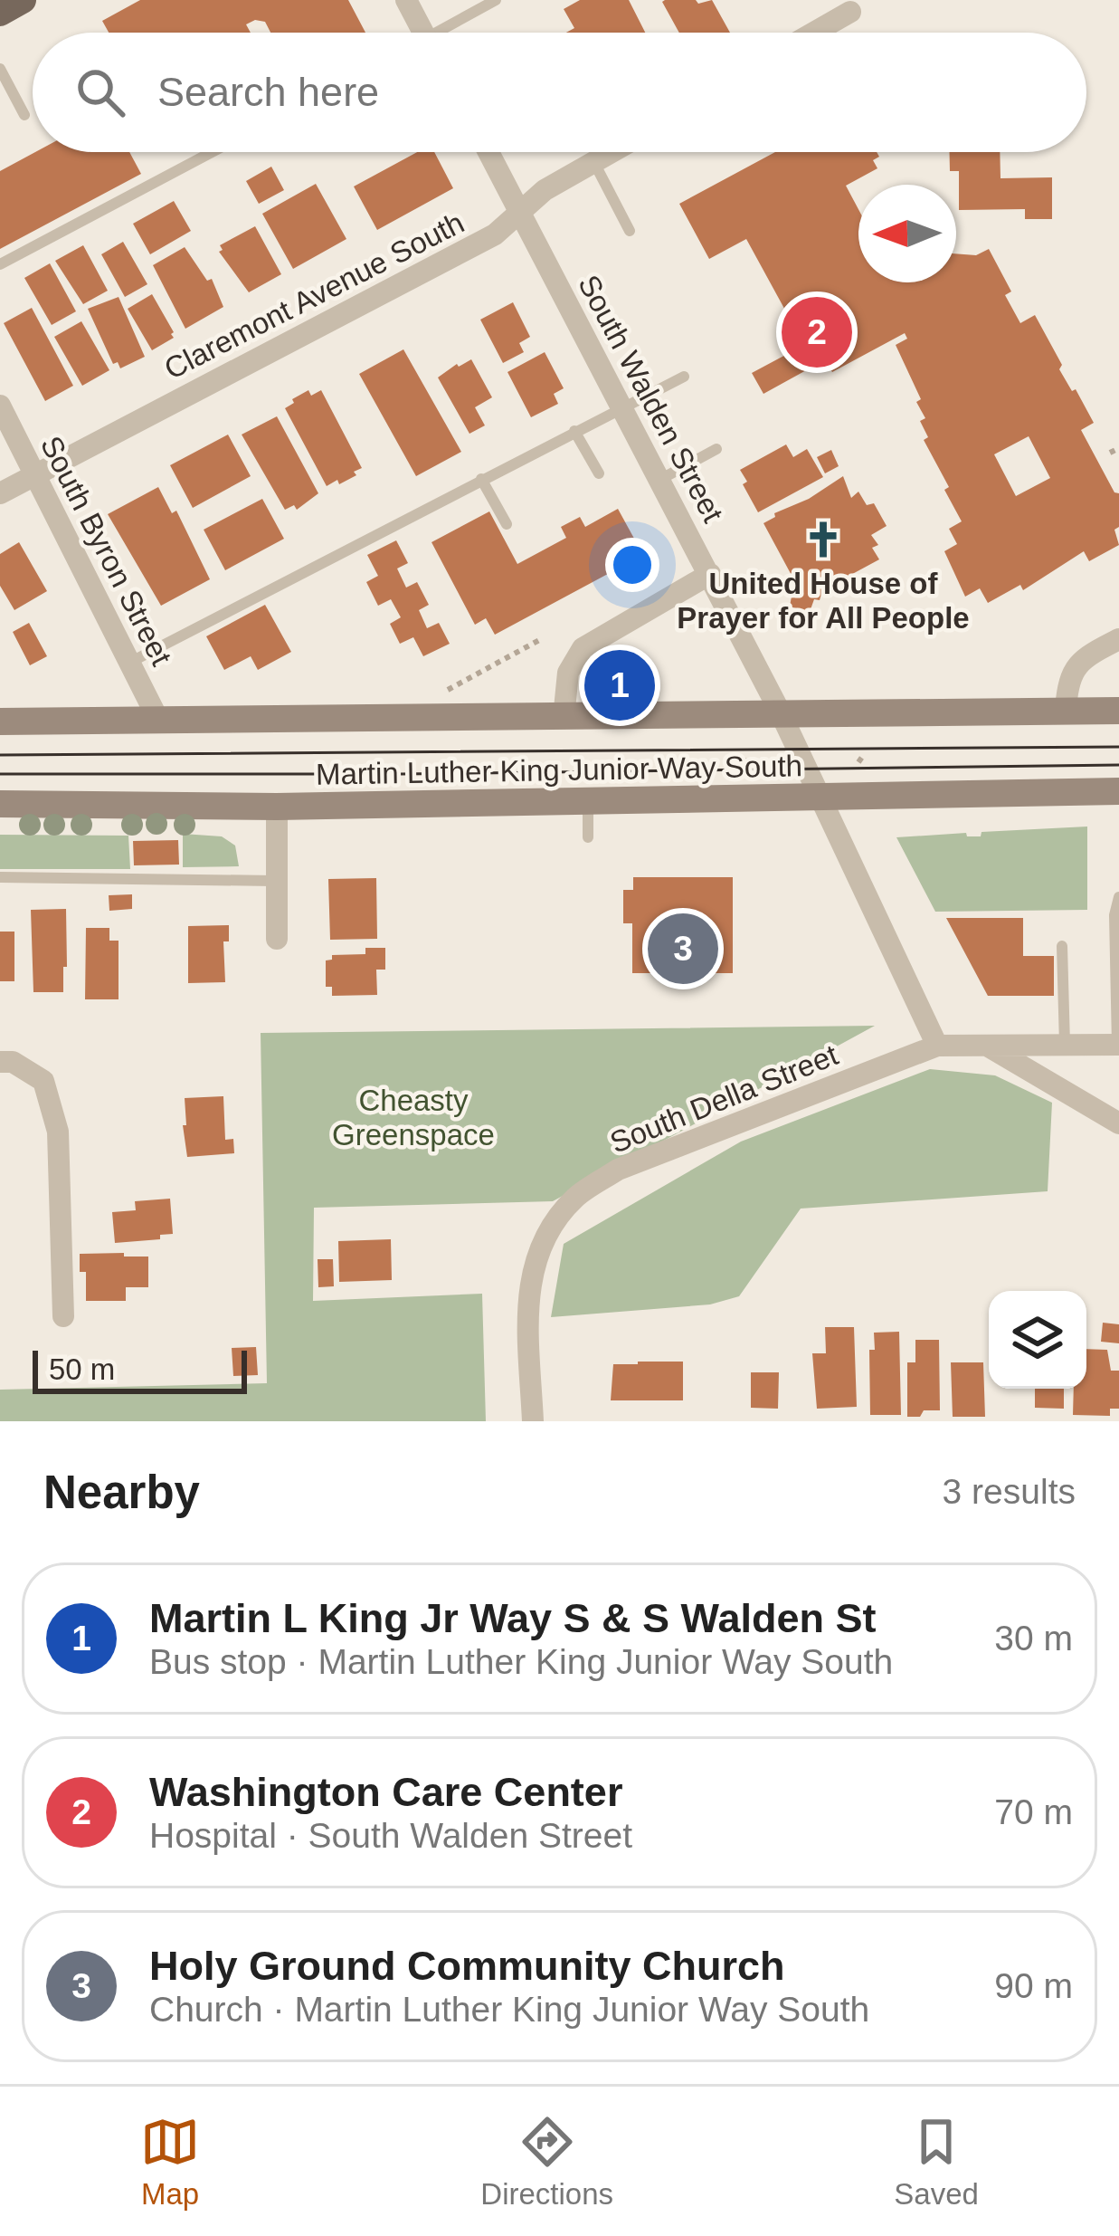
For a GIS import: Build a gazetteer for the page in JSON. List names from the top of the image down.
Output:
{
  "streets": {
    "main road": ["Martin Luther King Junior Way South"],
    "street": [
      "Claremont Avenue South",
      "South Walden Street",
      "South Byron Street",
      "South Della Street"
    ]
  },
  "crossings": [
    ["Claremont Avenue South", "South Walden Street"],
    ["Claremont Avenue South", "South Byron Street"],
    ["South Walden Street", "Martin Luther King Junior Way South"],
    ["South Walden Street", "South Della Street"],
    ["South Byron Street", "Martin Luther King Junior Way South"]
  ],
  "parks": ["Cheasty Greenspace"],
  "places": {
    "church": ["United House of Prayer for All People"]
  },
  "scale_bar": "50 m",
  "north": "left",
  "page": {
    "search": "Search here",
    "pins": ["2", "1", "3"],
    "scale": "50 m",
    "heading": ["Nearby", "3 results"],
    "list": [
      {
        "mark": "1",
        "name": "Martin L King Jr Way S & S Walden St",
        "note": "Bus stop · Martin Luther King Junior Way South",
        "value": "30 m"
      },
      {
        "mark": "2",
        "name": "Washington Care Center",
        "note": "Hospital · South Walden Street",
        "value": "70 m"
      },
      {
        "mark": "3",
        "name": "Holy Ground Community Church",
        "note": "Church · Martin Luther King Junior Way South",
        "value": "90 m"
      }
    ],
    "nav": ["Map", "Directions", "Saved"]
  }
}
